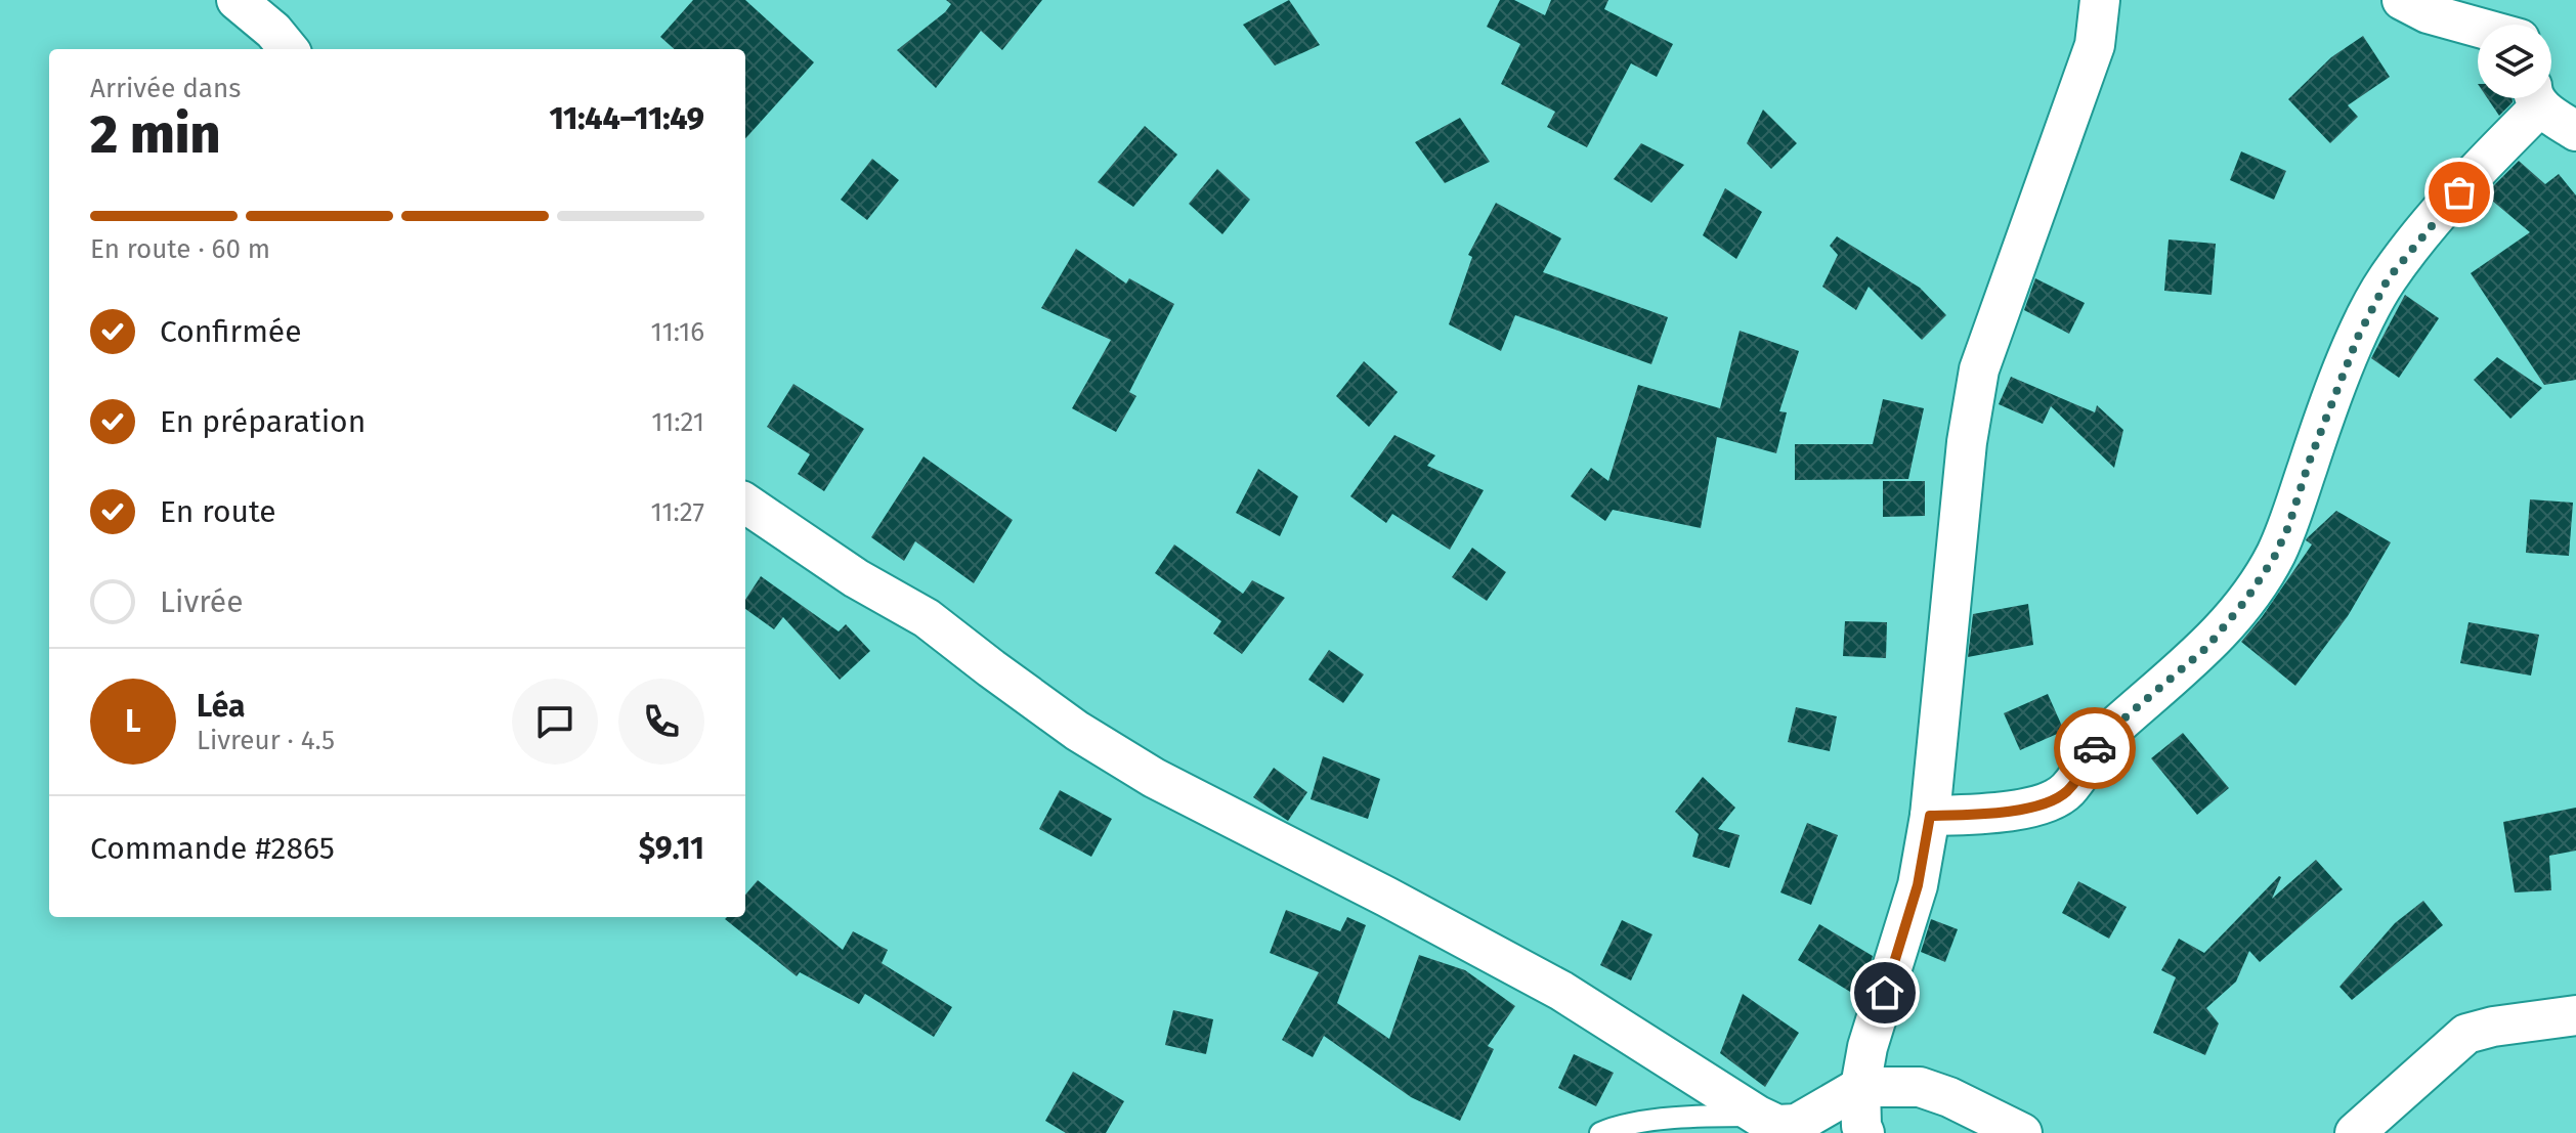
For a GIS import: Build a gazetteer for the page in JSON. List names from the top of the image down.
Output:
{
  "page": {
    "heading": ["2 min", "Arrivée dans", "11:44–11:49"],
    "panel": [
      "Léa",
      "Livreur · 4.5",
      "Commande #2865",
      "$9.11"
    ],
    "bar": "En route · 60 m",
    "list": [
      ["Confirmée", "11:16"],
      ["En préparation", "11:21"],
      ["En route", "11:27"],
      "Livrée"
    ],
    "round": "L"
  }
}
